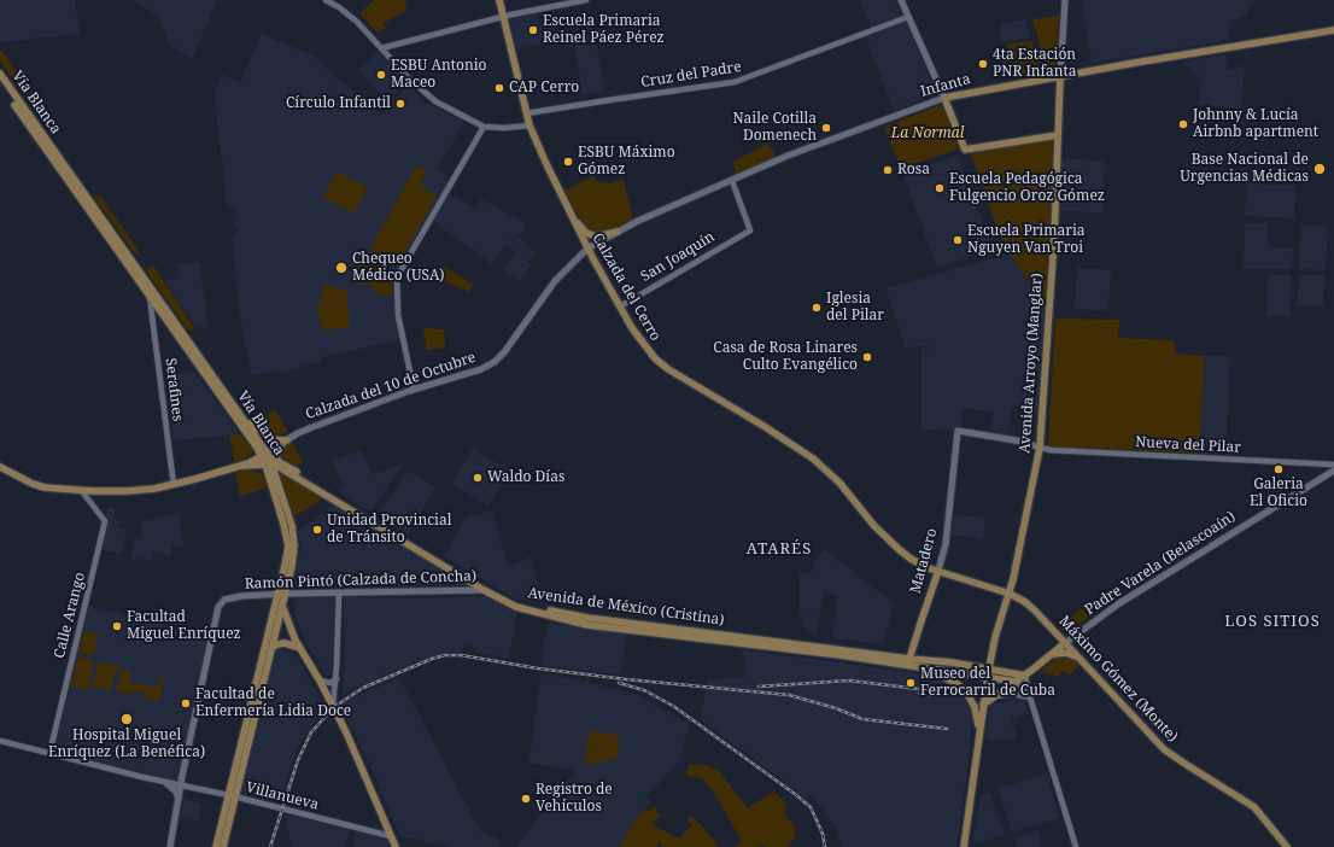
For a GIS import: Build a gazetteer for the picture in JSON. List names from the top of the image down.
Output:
{
  "streets": {
    "main road": [
      "Infanta",
      "Vía Blanca",
      "Calzada del Cerro",
      "Avenida Arroyo (Manglar)",
      "Calzada del 10 de Octubre",
      "Matadero",
      "Padre Varela (Belascoaín)",
      "Ramón Pintó (Calzada de Concha)",
      "Avenida de México (Cristina)",
      "Máximo Gómez (Monte)"
    ],
    "street": [
      "Cruz del Padre",
      "San Joaquín",
      "Serafines",
      "Nueva del Pilar",
      "Calle Arango",
      "Villanueva"
    ]
  },
  "crossings": [
    ["Cruz del Padre", "Calzada del Cerro"],
    ["Infanta", "San Joaquín"],
    ["Infanta", "Calzada del Cerro"],
    ["Infanta", "Avenida Arroyo (Manglar)"],
    ["Infanta", "Calzada del 10 de Octubre"],
    ["Vía Blanca", "Calzada del 10 de Octubre"],
    ["Vía Blanca", "Serafines"],
    ["Vía Blanca", "Ramón Pintó (Calzada de Concha)"],
    ["Vía Blanca", "Avenida de México (Cristina)"],
    ["Vía Blanca", "Villanueva"],
    ["San Joaquín", "Calzada del Cerro"],
    ["Calzada del Cerro", "Calzada del 10 de Octubre"],
    ["Calzada del Cerro", "Matadero"],
    ["Calzada del Cerro", "Máximo Gómez (Monte)"],
    ["Avenida Arroyo (Manglar)", "Nueva del Pilar"],
    ["Avenida Arroyo (Manglar)", "Matadero"],
    ["Avenida Arroyo (Manglar)", "Padre Varela (Belascoaín)"],
    ["Avenida Arroyo (Manglar)", "Avenida de México (Cristina)"],
    ["Avenida Arroyo (Manglar)", "Máximo Gómez (Monte)"],
    ["Calzada del 10 de Octubre", "Serafines"],
    ["Calzada del 10 de Octubre", "Avenida de México (Cristina)"],
    ["Calzada del 10 de Octubre", "Calle Arango"],
    ["Nueva del Pilar", "Matadero"],
    ["Matadero", "Avenida de México (Cristina)"],
    ["Matadero", "Máximo Gómez (Monte)"],
    ["Padre Varela (Belascoaín)", "Avenida de México (Cristina)"],
    ["Padre Varela (Belascoaín)", "Máximo Gómez (Monte)"],
    ["Ramón Pintó (Calzada de Concha)", "Avenida de México (Cristina)"],
    ["Ramón Pintó (Calzada de Concha)", "Villanueva"],
    ["Calle Arango", "Villanueva"]
  ],
  "districts": ["ATARÉS", "LOS SITIOS"],
  "parks": ["La Normal"],
  "places": [
    "Escuela Primaria Reinel Páez Pérez",
    "4ta Estación PNR Infanta",
    "ESBU Antonio Maceo",
    "CAP Cerro",
    "Círculo Infantil",
    "Johnny & Lucía Airbnb apartment",
    "Naile Cotilla Domenech",
    "ESBU Máximo Gómez",
    "Base Nacional de Urgencias Médicas",
    "Rosa",
    "Escuela Pedagógica Fulgencio Oroz Gómez",
    "Escuela Primaria Nguyen Van Troi",
    "Chequeo Médico (USA)",
    "Iglesia del Pilar",
    "Casa de Rosa Linares Culto Evangélico",
    "Galeria El Oficio",
    "Waldo Días",
    "Unidad Provincial de Tránsito",
    "Facultad Miguel Enríquez",
    "Museo del Ferrocarril de Cuba",
    "Facultad de Enfermería Lidia Doce",
    "Hospital Miguel Enríquez (La Benéfica)",
    "Registro de Vehículos"
  ]
}
